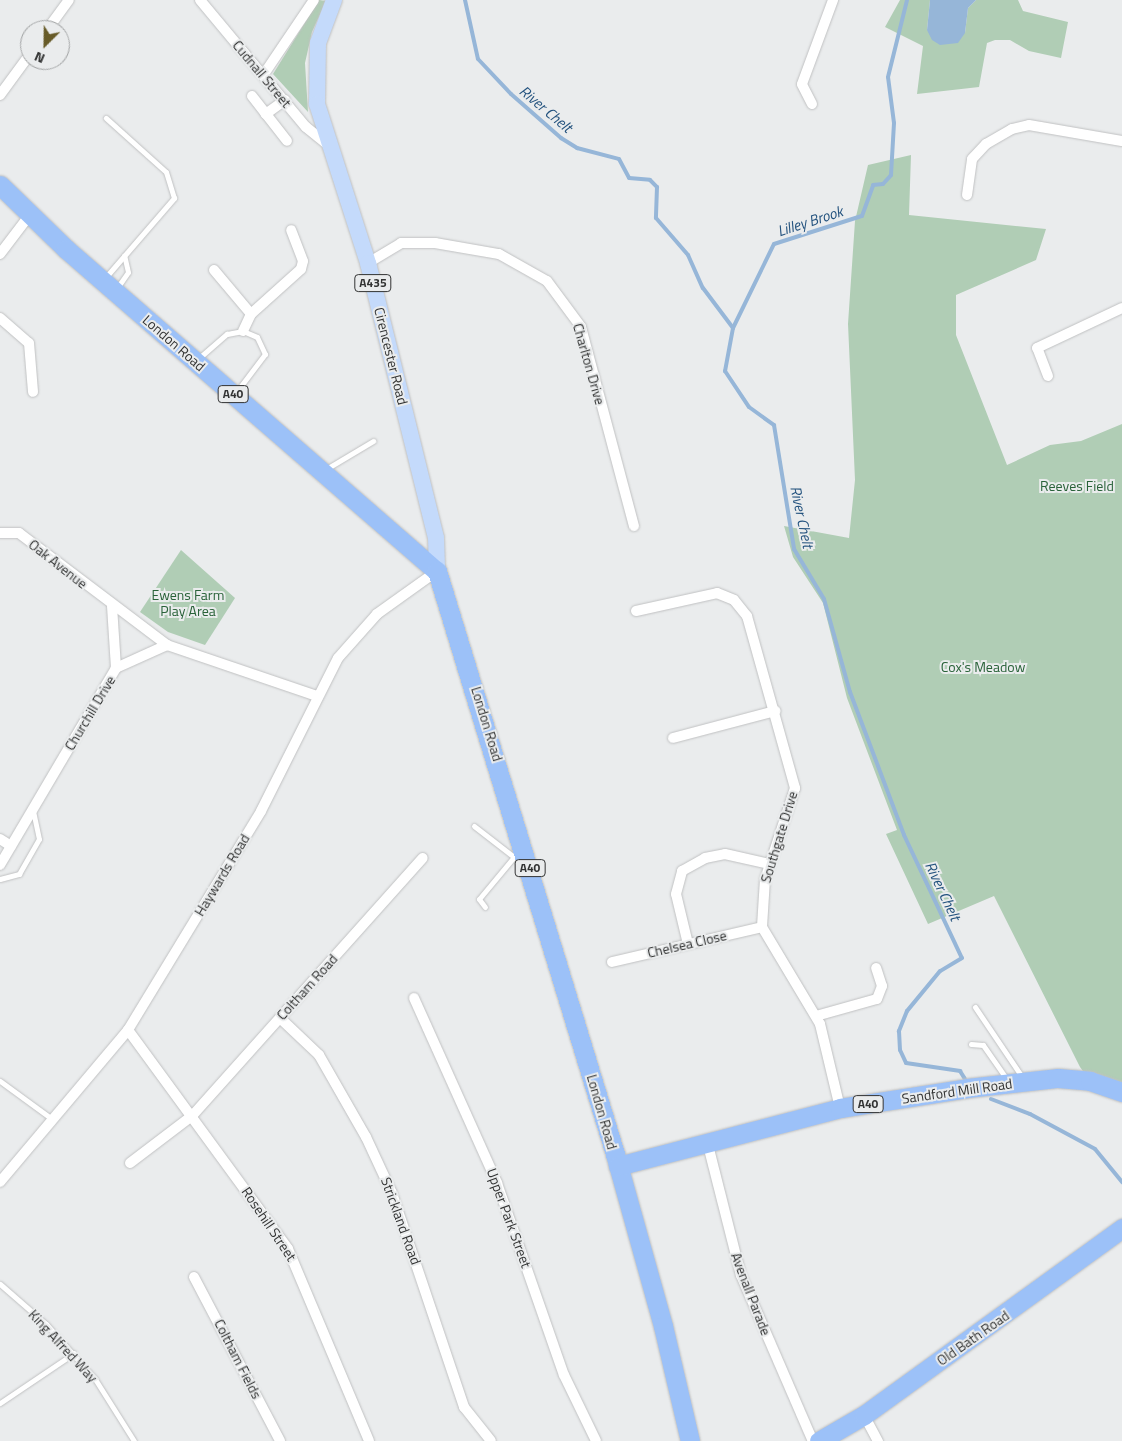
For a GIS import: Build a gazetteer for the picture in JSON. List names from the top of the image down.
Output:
{
  "streets": {
    "highway": [
      "London Road",
      "A40",
      "Sandford Mill Road",
      "Old Bath Road"
    ],
    "main road": ["A435", "Cirencester Road"],
    "street": [
      "Cudnall Street",
      "Charlton Drive",
      "Oak Avenue",
      "Churchill Drive",
      "Southgate Drive",
      "Haywards Road",
      "Chelsea Close",
      "Coltham Road",
      "Upper Park Street",
      "Strickland Road",
      "Rosehill Street",
      "Avenall Parade",
      "Coltham Fields"
    ],
    "lane": ["King Alfred Way"]
  },
  "crossings": [
    ["Cudnall Street", "Cirencester Road"],
    ["London Road", "Cirencester Road"],
    ["London Road", "Haywards Road"],
    ["London Road", "Sandford Mill Road"],
    ["Cirencester Road", "Charlton Drive"],
    ["Cirencester Road", "Haywards Road"],
    ["Oak Avenue", "Churchill Drive"],
    ["Southgate Drive", "Chelsea Close"],
    ["Haywards Road", "Rosehill Street"],
    ["Coltham Road", "Strickland Road"],
    ["Coltham Road", "Rosehill Street"],
    ["Sandford Mill Road", "Avenall Parade"]
  ],
  "water": ["River Chelt", "Lilley Brook"],
  "parks": ["Reeves Field", "Ewens Farm Play Area", "Cox's Meadow"],
  "north": "bottom left"
}
